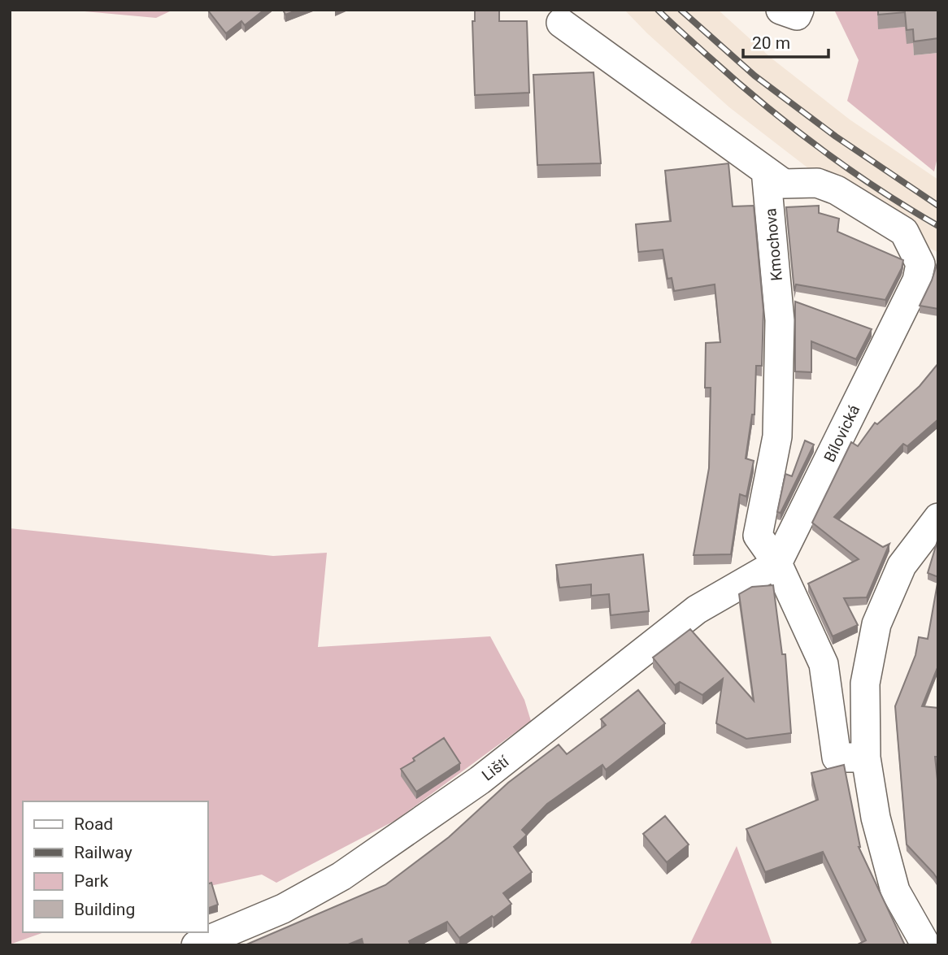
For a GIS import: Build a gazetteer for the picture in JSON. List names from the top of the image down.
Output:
{
  "streets": {
    "street": ["Kmochova", "Bílovická", "Liští"]
  },
  "crossings": [
    ["Kmochova", "Bílovická"],
    ["Kmochova", "Liští"],
    ["Bílovická", "Liští"]
  ],
  "legend": [
    "Road",
    "Railway",
    "Park",
    "Building"
  ],
  "scale_bar": "20 m"
}
